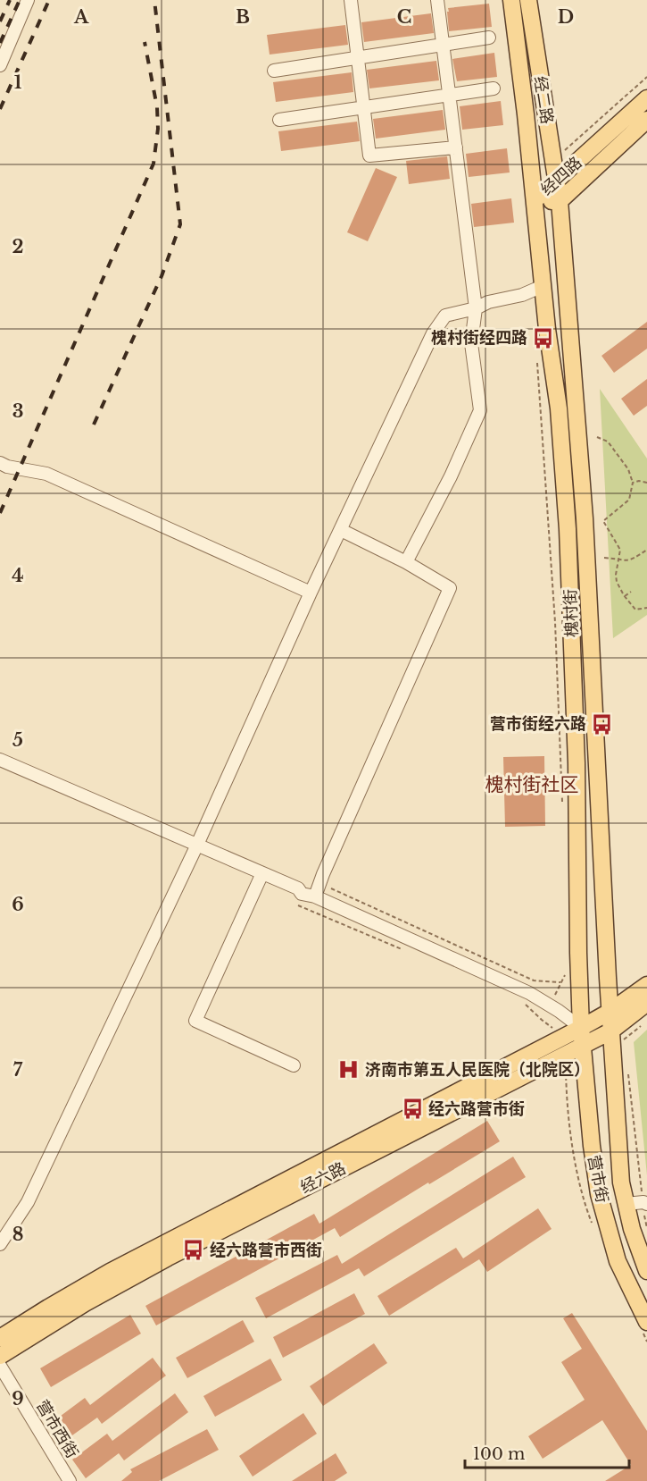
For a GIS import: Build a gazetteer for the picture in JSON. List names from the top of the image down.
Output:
{
  "streets": {
    "main road": [
      "经二路",
      "经四路",
      "槐村街",
      "经六路",
      "营市街"
    ],
    "street": ["营市西街"]
  },
  "crossings": [
    ["经二路", "经四路"],
    ["经二路", "槐村街"],
    ["经四路", "槐村街"],
    ["槐村街", "经六路"],
    ["槐村街", "营市街"],
    ["经六路", "营市街"]
  ],
  "districts": ["槐村街社区"],
  "places": {
    "bus stop": [
      "槐村街经四路",
      "营市街经六路",
      "经六路营市街",
      "经六路营市西街"
    ],
    "hospital": ["济南市第五人民医院（北院区）"]
  },
  "scale_bar": "100 m",
  "grid": {
    "columns": [
      "A",
      "B",
      "C",
      "D"
    ],
    "rows": [
      "1",
      "2",
      "3",
      "4",
      "5",
      "6",
      "7",
      "8",
      "9"
    ]
  }
}
